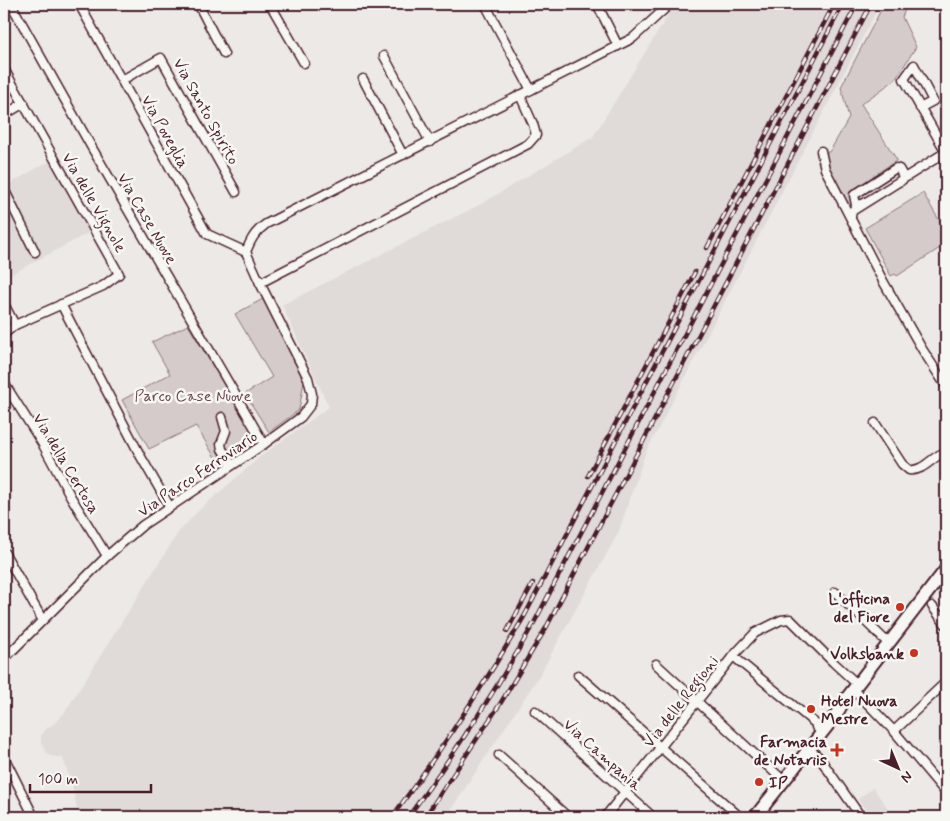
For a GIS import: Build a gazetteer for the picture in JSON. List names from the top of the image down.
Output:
{
  "streets": {
    "street": [
      "Via Santo Spirito",
      "Via Poveglia",
      "Via delle Vignole",
      "Via Case Nuove",
      "Via della Certosa",
      "Via Parco Ferroviario",
      "Via delle Regioni",
      "Via Campania"
    ]
  },
  "crossings": [
    ["Via Santo Spirito", "Via Poveglia"],
    ["Via Poveglia", "Via Parco Ferroviario"],
    ["Via Case Nuove", "Via Parco Ferroviario"],
    ["Via della Certosa", "Via Parco Ferroviario"],
    ["Via delle Regioni", "Via Campania"]
  ],
  "parks": ["Parco Case Nuove"],
  "places": {
    "other": [
      "L'officina del Fiore",
      "Volksbank",
      "Hotel Nuova Mestre",
      "IP"
    ],
    "health": ["Farmacia de Notariis"]
  },
  "scale_bar": "100 m",
  "north": "bottom right"
}
